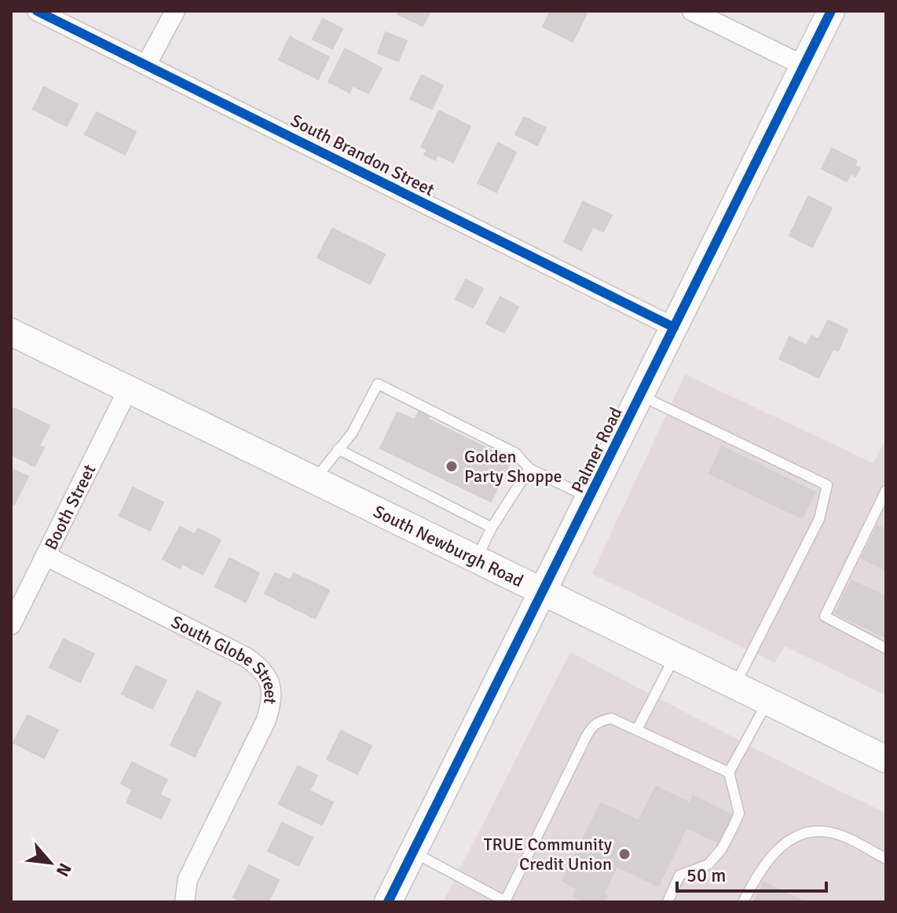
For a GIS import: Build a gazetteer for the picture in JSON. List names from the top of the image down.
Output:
{
  "streets": {
    "street": [
      "South Brandon Street",
      "Palmer Road",
      "Booth Street",
      "South Newburgh Road",
      "South Globe Street"
    ]
  },
  "crossings": [
    ["South Brandon Street", "Palmer Road"],
    ["Palmer Road", "South Newburgh Road"],
    ["Booth Street", "South Newburgh Road"],
    ["Booth Street", "South Globe Street"]
  ],
  "places": ["Golden Party Shoppe", "TRUE Community Credit Union"],
  "scale_bar": "50 m",
  "north": "bottom right"
}
